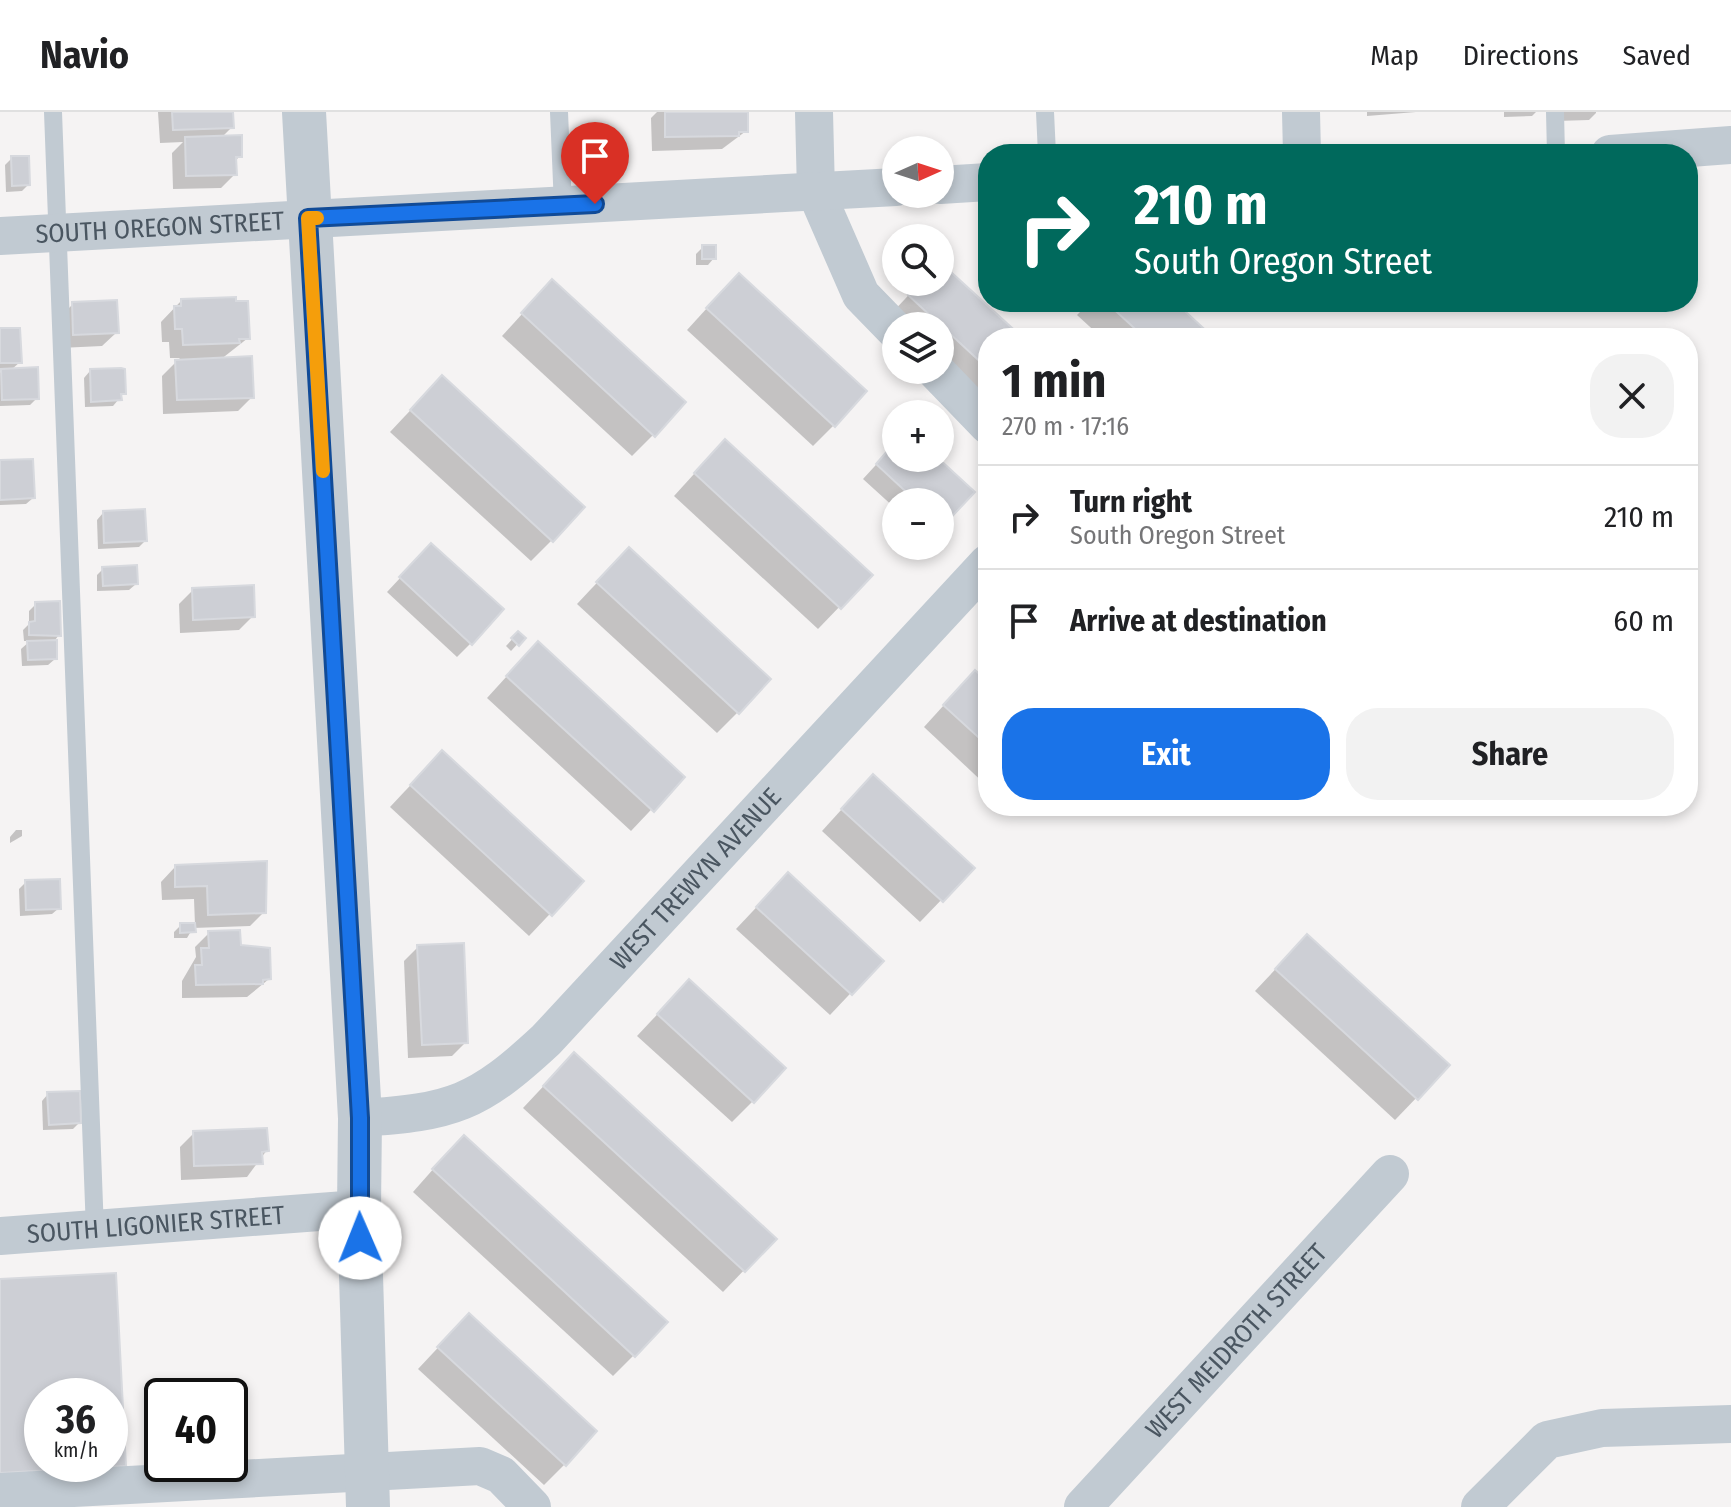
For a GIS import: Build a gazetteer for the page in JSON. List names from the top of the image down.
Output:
{
  "streets": {
    "street": [
      "SOUTH OREGON STREET",
      "WEST TREWYN AVENUE",
      "SOUTH LIGONIER STREET",
      "WEST MEIDROTH STREET"
    ]
  },
  "north": "right",
  "page": {
    "header": "Navio",
    "nav": ["Map", "Directions", "Saved"],
    "map_buttons": ["+", "−"],
    "turn": ["210 m", "South Oregon Street"],
    "heading": ["1 min", "270 m · 17:16"],
    "list": [
      {
        "name": "Turn right",
        "note": "South Oregon Street",
        "value": "210 m"
      },
      {
        "name": "Arrive at destination",
        "value": "60 m"
      }
    ],
    "buttons": ["Exit", "Share"],
    "speed": "36 km/h",
    "limit": "40"
  }
}
